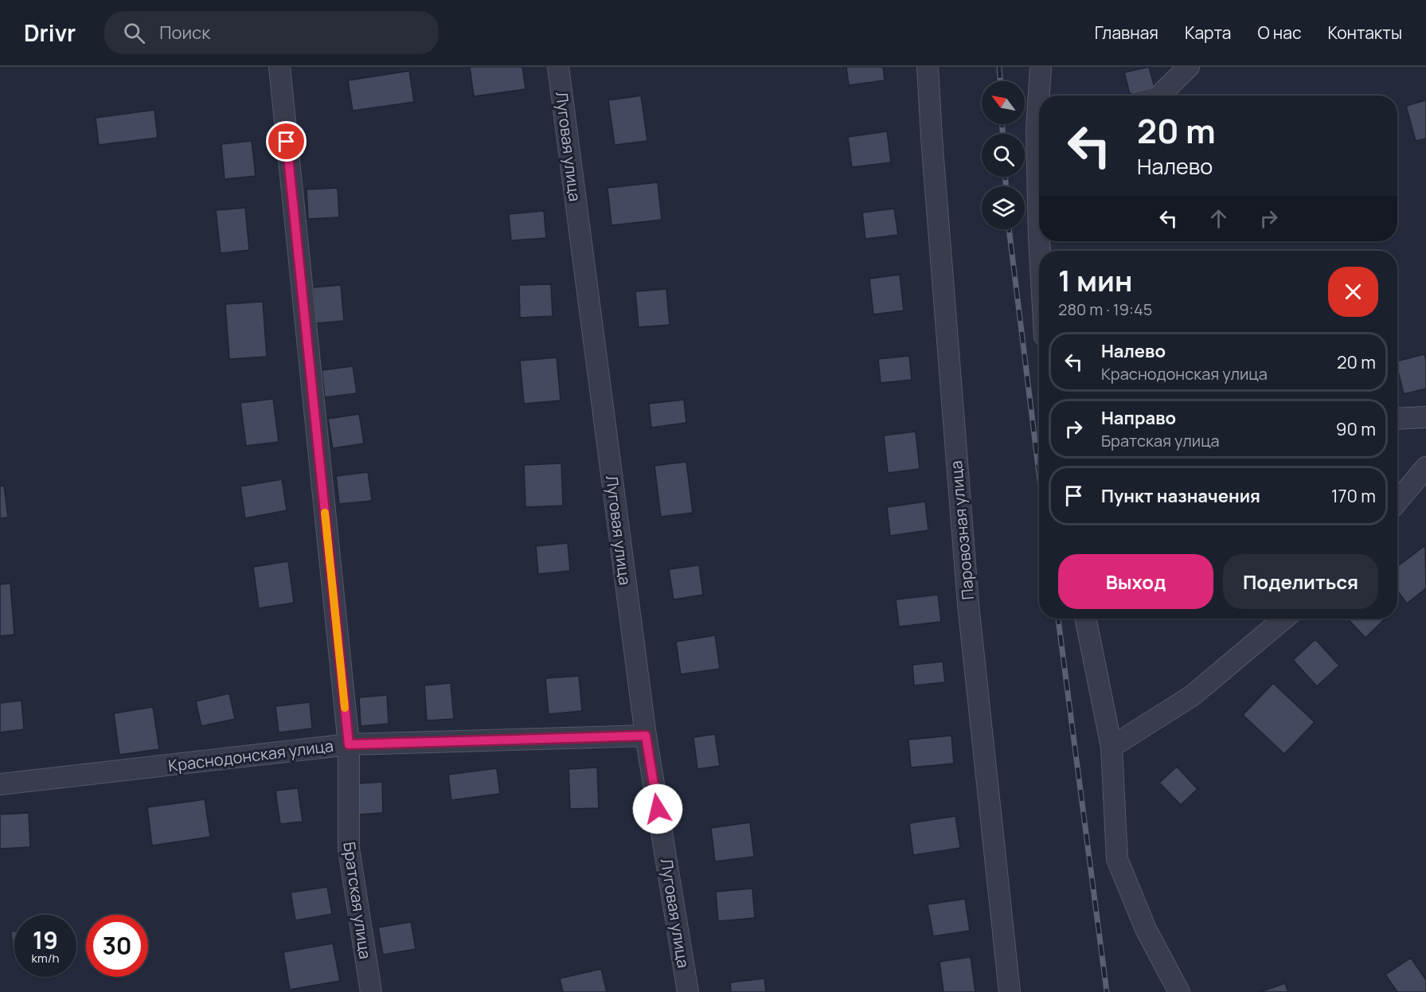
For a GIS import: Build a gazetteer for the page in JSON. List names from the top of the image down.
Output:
{
  "streets": {
    "street": [
      "Луговая улица",
      "Паровозная улица",
      "Краснодонская улица",
      "Братская улица"
    ]
  },
  "crossings": [
    ["Луговая улица", "Краснодонская улица"],
    ["Краснодонская улица", "Братская улица"]
  ],
  "north": "top left",
  "page": {
    "header": "Drivr",
    "search": "Поиск",
    "nav": [
      "Главная",
      "Карта",
      "О нас",
      "Контакты"
    ],
    "turn": ["20 m", "Налево"],
    "heading": ["1 мин", "280 m · 19:45"],
    "list": [
      {
        "name": "Налево",
        "note": "Краснодонская улица",
        "value": "20 m"
      },
      {
        "name": "Направо",
        "note": "Братская улица",
        "value": "90 m"
      },
      {
        "name": "Пункт назначения",
        "value": "170 m"
      }
    ],
    "buttons": ["Выход", "Поделиться"],
    "speed": "19 km/h",
    "limit": "30"
  }
}
